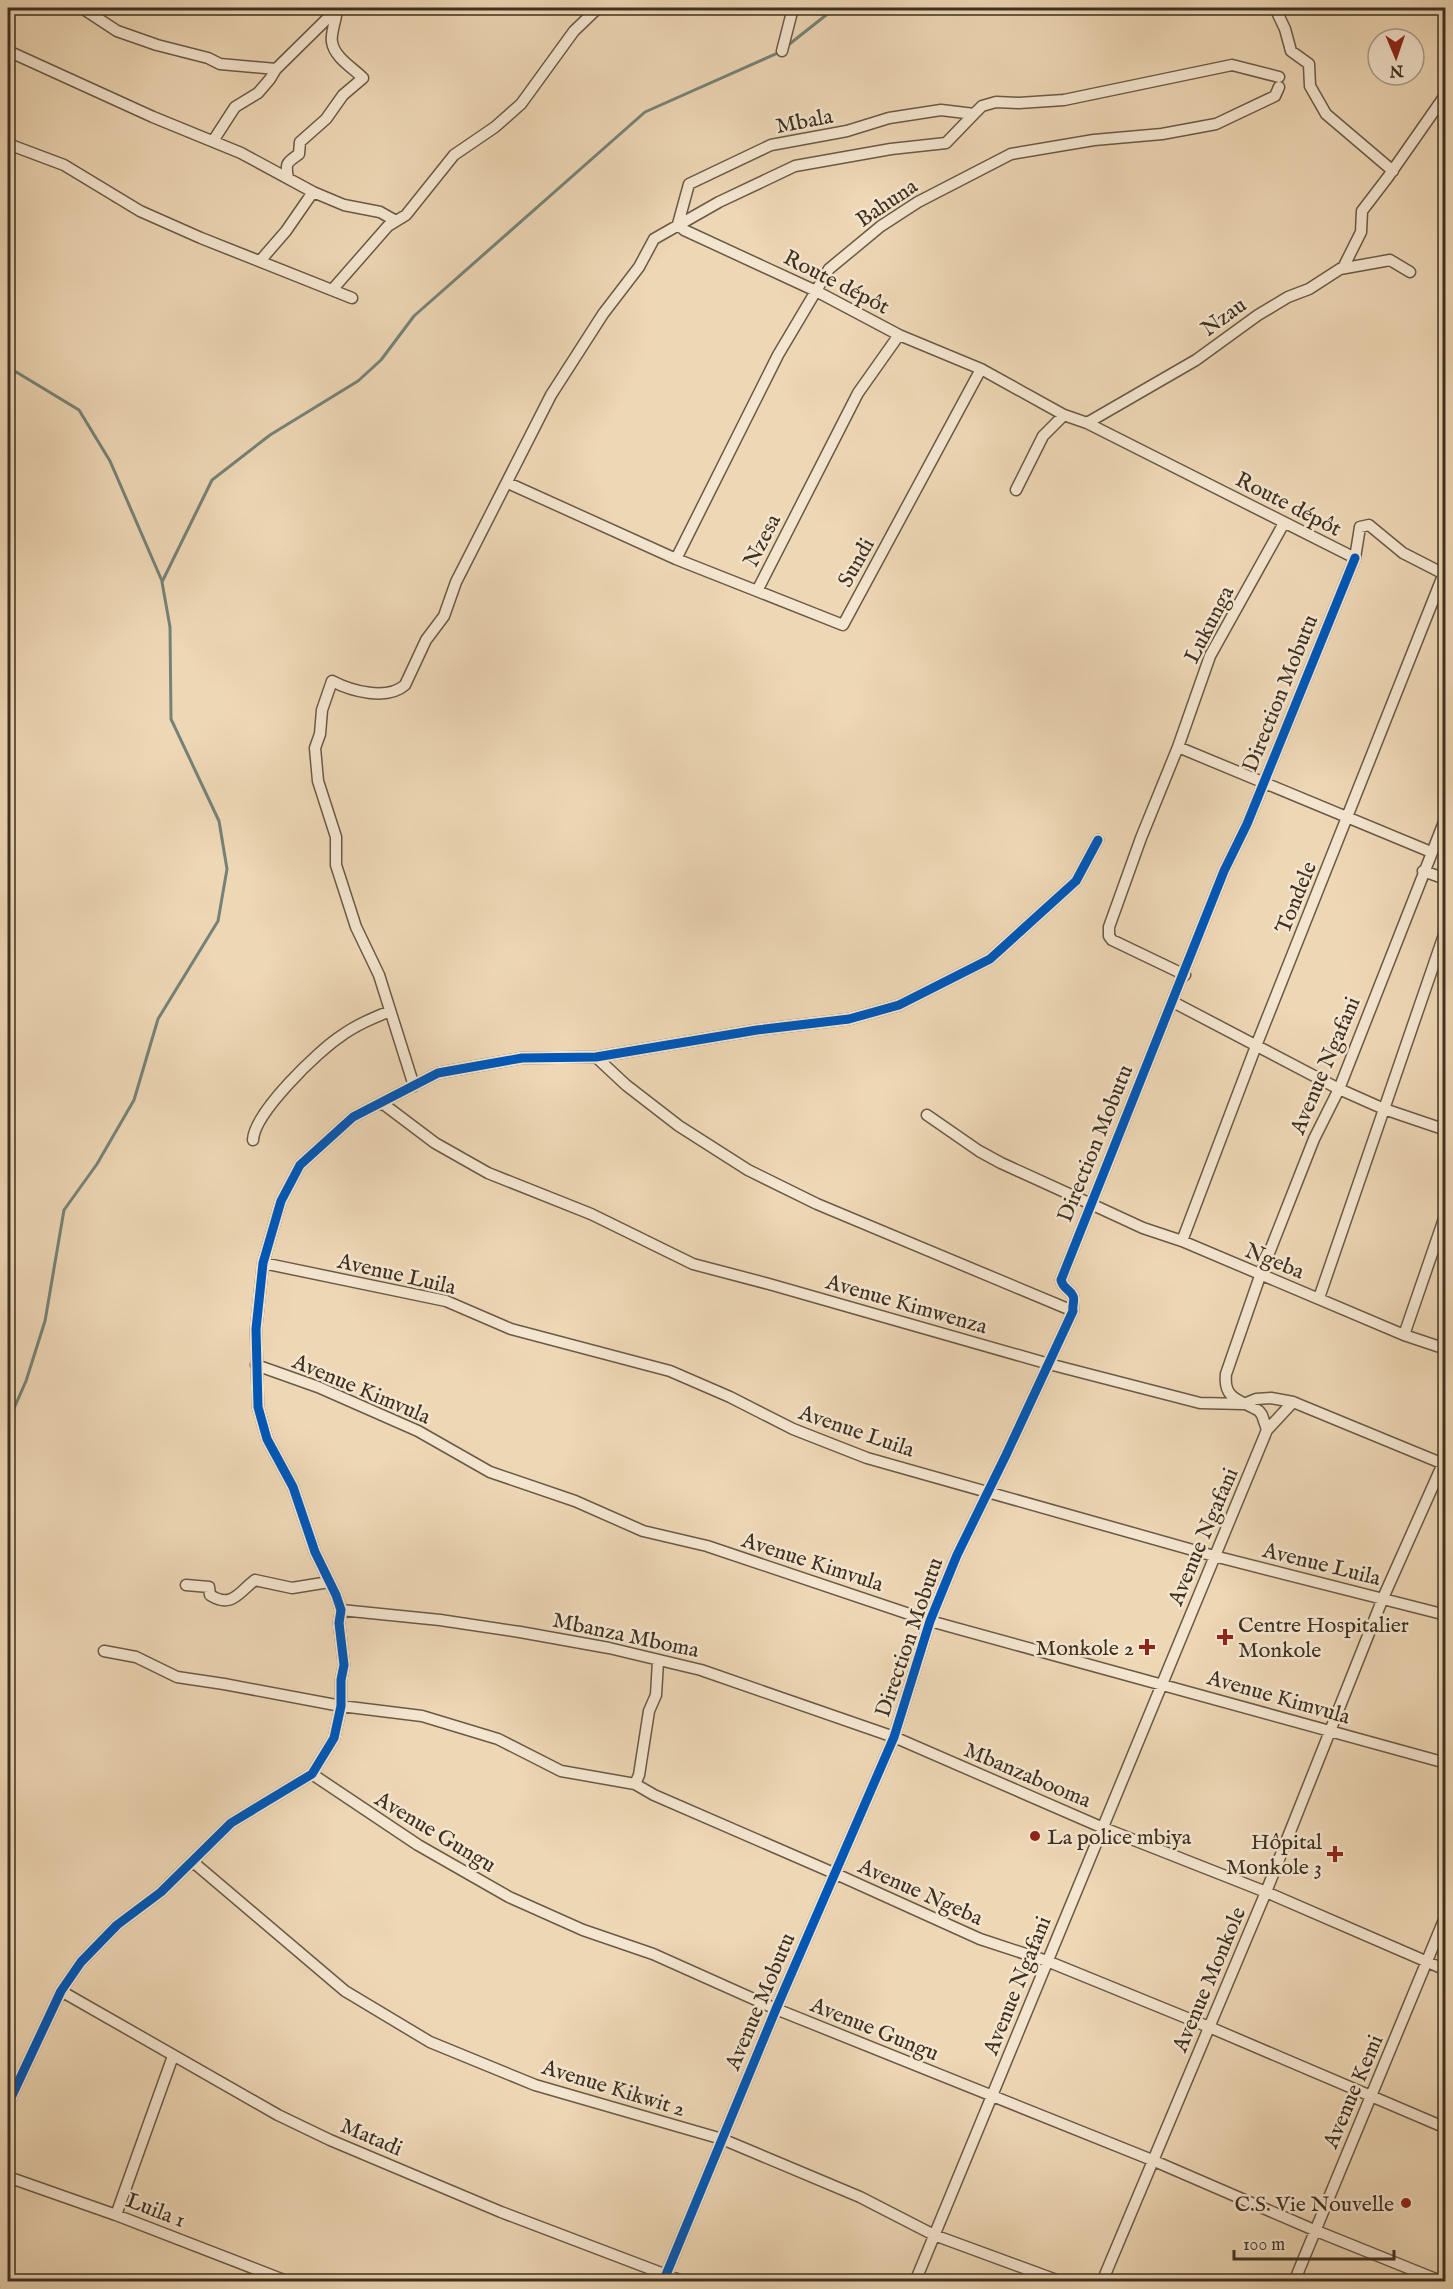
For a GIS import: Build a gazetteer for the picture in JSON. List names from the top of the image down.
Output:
{
  "streets": {
    "street": [
      "Mbala",
      "Bahuna",
      "Route dépôt",
      "Nzau",
      "Nzesa",
      "Sundi",
      "Lukunga",
      "Direction Mobutu",
      "Tondele",
      "Avenue Ngafani",
      "Ngeba",
      "Avenue Luila",
      "Avenue Kimwenza",
      "Avenue Kimvula",
      "Mbanza Mboma",
      "Mbanzabooma",
      "Avenue Gungu",
      "Avenue Ngeba",
      "Avenue Monkole",
      "Avenue Mobutu",
      "Avenue Kikwit 2",
      "Avenue Kemi",
      "Matadi",
      "Luila 1"
    ]
  },
  "crossings": [
    ["Mbala", "Bahuna"],
    ["Mbala", "Route dépôt"],
    ["Bahuna", "Route dépôt"],
    ["Bahuna", "Nzesa"],
    ["Route dépôt", "Nzau"],
    ["Route dépôt", "Nzesa"],
    ["Route dépôt", "Sundi"],
    ["Route dépôt", "Lukunga"],
    ["Route dépôt", "Direction Mobutu"],
    ["Route dépôt", "Tondele"],
    ["Nzesa", "Sundi"],
    ["Lukunga", "Direction Mobutu"],
    ["Direction Mobutu", "Ngeba"],
    ["Direction Mobutu", "Avenue Luila"],
    ["Direction Mobutu", "Avenue Kimwenza"],
    ["Direction Mobutu", "Avenue Kimvula"],
    ["Direction Mobutu", "Mbanza Mboma"],
    ["Direction Mobutu", "Mbanzabooma"],
    ["Direction Mobutu", "Avenue Mobutu"],
    ["Tondele", "Ngeba"],
    ["Avenue Ngafani", "Ngeba"],
    ["Avenue Ngafani", "Avenue Luila"],
    ["Avenue Ngafani", "Avenue Kimwenza"],
    ["Avenue Ngafani", "Avenue Kimvula"],
    ["Avenue Ngafani", "Mbanzabooma"],
    ["Avenue Ngafani", "Avenue Gungu"],
    ["Avenue Ngafani", "Avenue Ngeba"],
    ["Avenue Ngafani", "Avenue Kikwit 2"],
    ["Avenue Luila", "Avenue Monkole"],
    ["Avenue Kimwenza", "Avenue Monkole"],
    ["Avenue Kimvula", "Avenue Monkole"],
    ["Mbanza Mboma", "Mbanzabooma"],
    ["Mbanza Mboma", "Avenue Mobutu"],
    ["Mbanzabooma", "Avenue Monkole"],
    ["Mbanzabooma", "Avenue Mobutu"],
    ["Mbanzabooma", "Avenue Kemi"],
    ["Avenue Gungu", "Avenue Monkole"],
    ["Avenue Gungu", "Avenue Mobutu"],
    ["Avenue Gungu", "Avenue Kemi"],
    ["Avenue Ngeba", "Avenue Monkole"],
    ["Avenue Ngeba", "Avenue Mobutu"],
    ["Avenue Ngeba", "Avenue Kemi"],
    ["Avenue Mobutu", "Avenue Kikwit 2"],
    ["Avenue Mobutu", "Matadi"]
  ],
  "places": {
    "health": ["Centre Hospitalier Monkole", "Monkole 2", "Hôpital Monkole 3"],
    "other": ["La police mbiya", "C.S. Vie Nouvelle"]
  },
  "scale_bar": "100 m",
  "north": "bottom"
}
